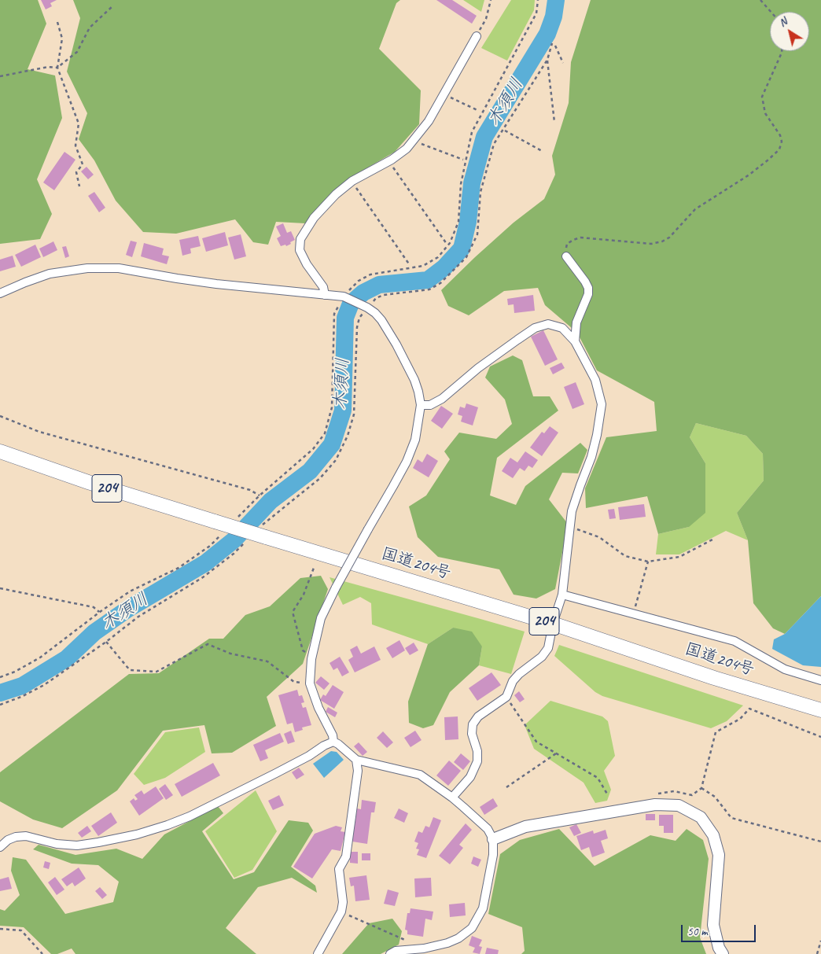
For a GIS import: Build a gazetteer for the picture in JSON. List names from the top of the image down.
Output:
{
  "streets": {
    "highway": ["204", "国道204号"]
  },
  "water": ["木須川"],
  "scale_bar": "50 m",
  "north": "top left"
}
